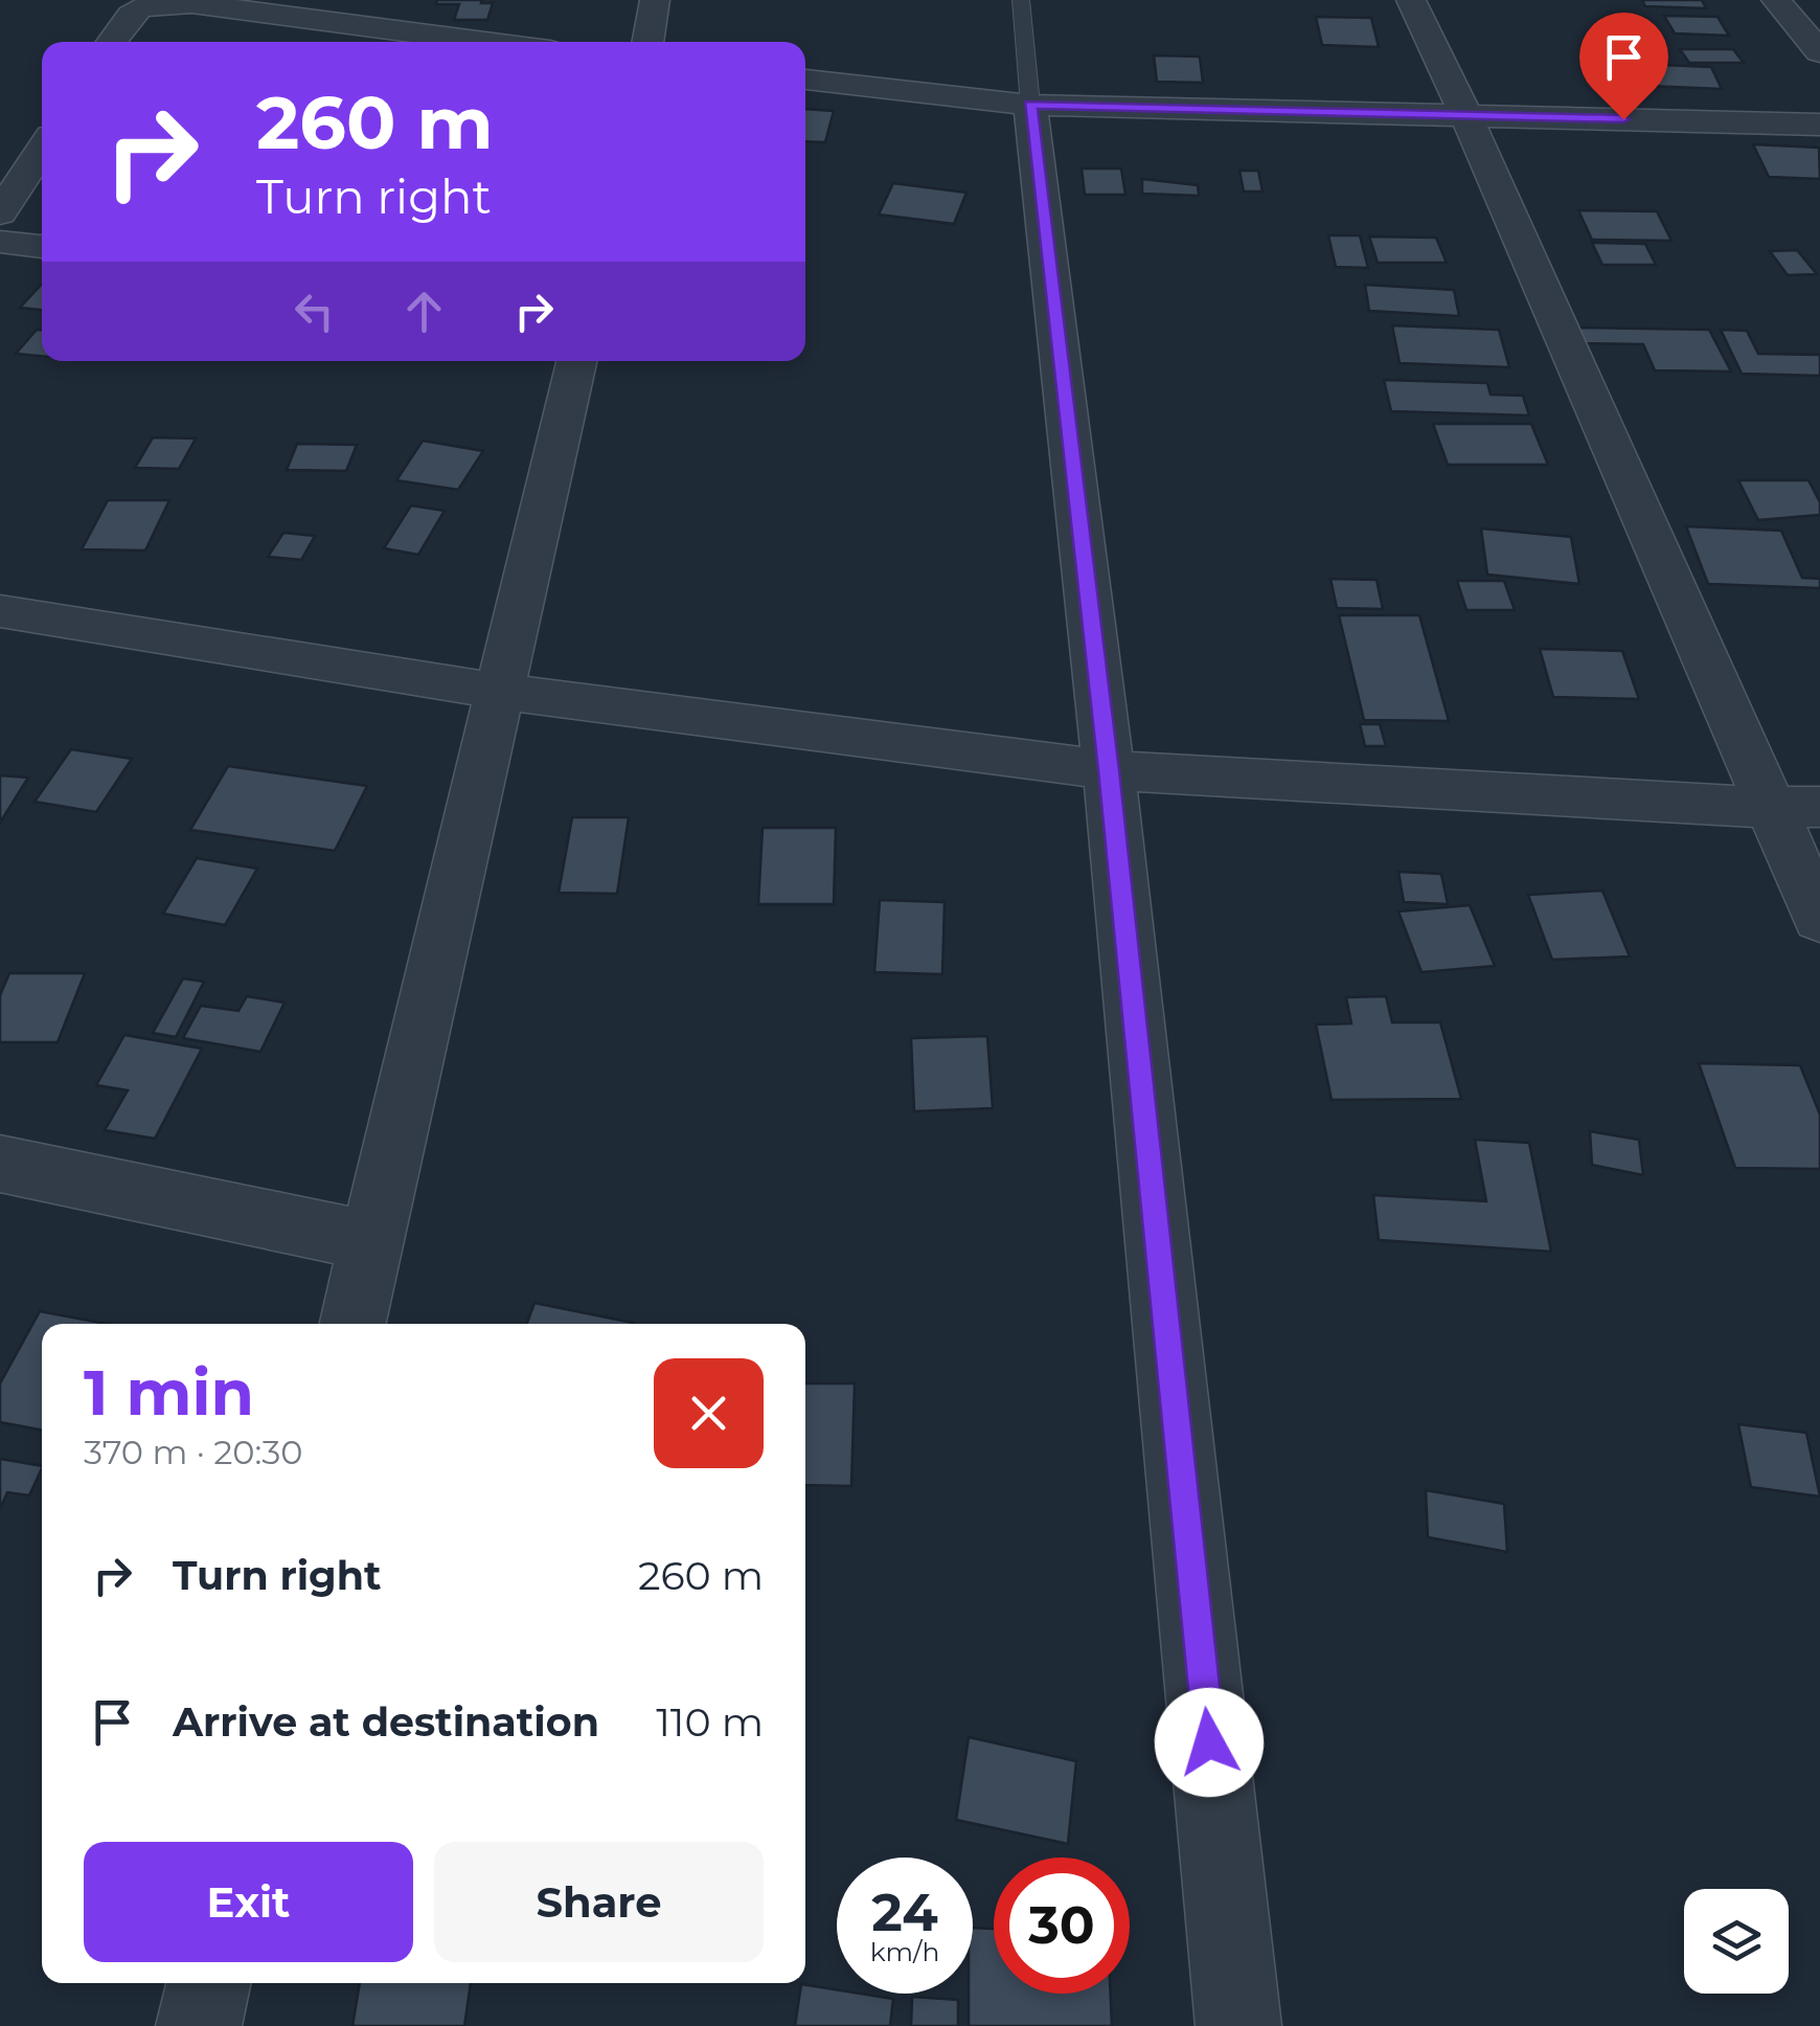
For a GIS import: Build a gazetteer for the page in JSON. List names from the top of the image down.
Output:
{
  "page": {
    "turn": ["260 m", "Turn right"],
    "heading": ["1 min", "370 m · 20:30"],
    "list": [
      {
        "name": "Turn right",
        "value": "260 m"
      },
      {
        "name": "Arrive at destination",
        "value": "110 m"
      }
    ],
    "buttons": ["Exit", "Share"],
    "speed": "24 km/h",
    "limit": "30"
  }
}
